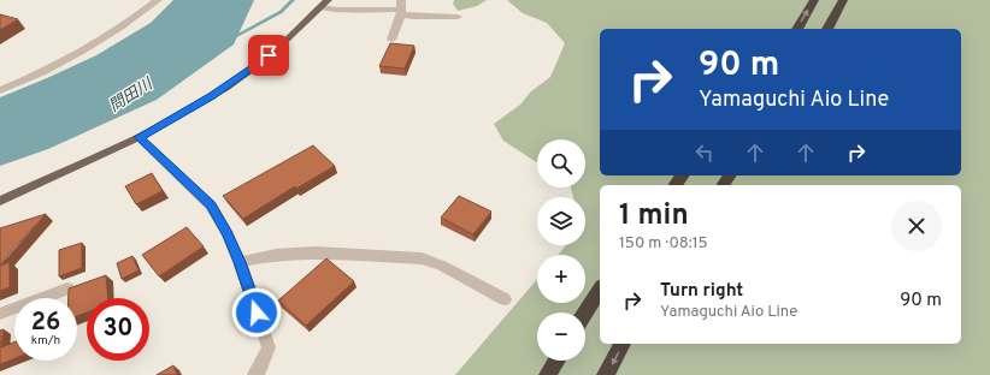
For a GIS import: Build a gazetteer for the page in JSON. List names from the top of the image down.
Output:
{
  "water": ["問田川"],
  "page": {
    "turn": ["90 m", "Yamaguchi Aio Line"],
    "map_buttons": ["+", "−"],
    "heading": ["1 min", "150 m · 08:15"],
    "list": [
      {
        "name": "Turn right",
        "note": "Yamaguchi Aio Line",
        "value": "90 m"
      }
    ],
    "speed": "26 km/h",
    "limit": "30"
  }
}
